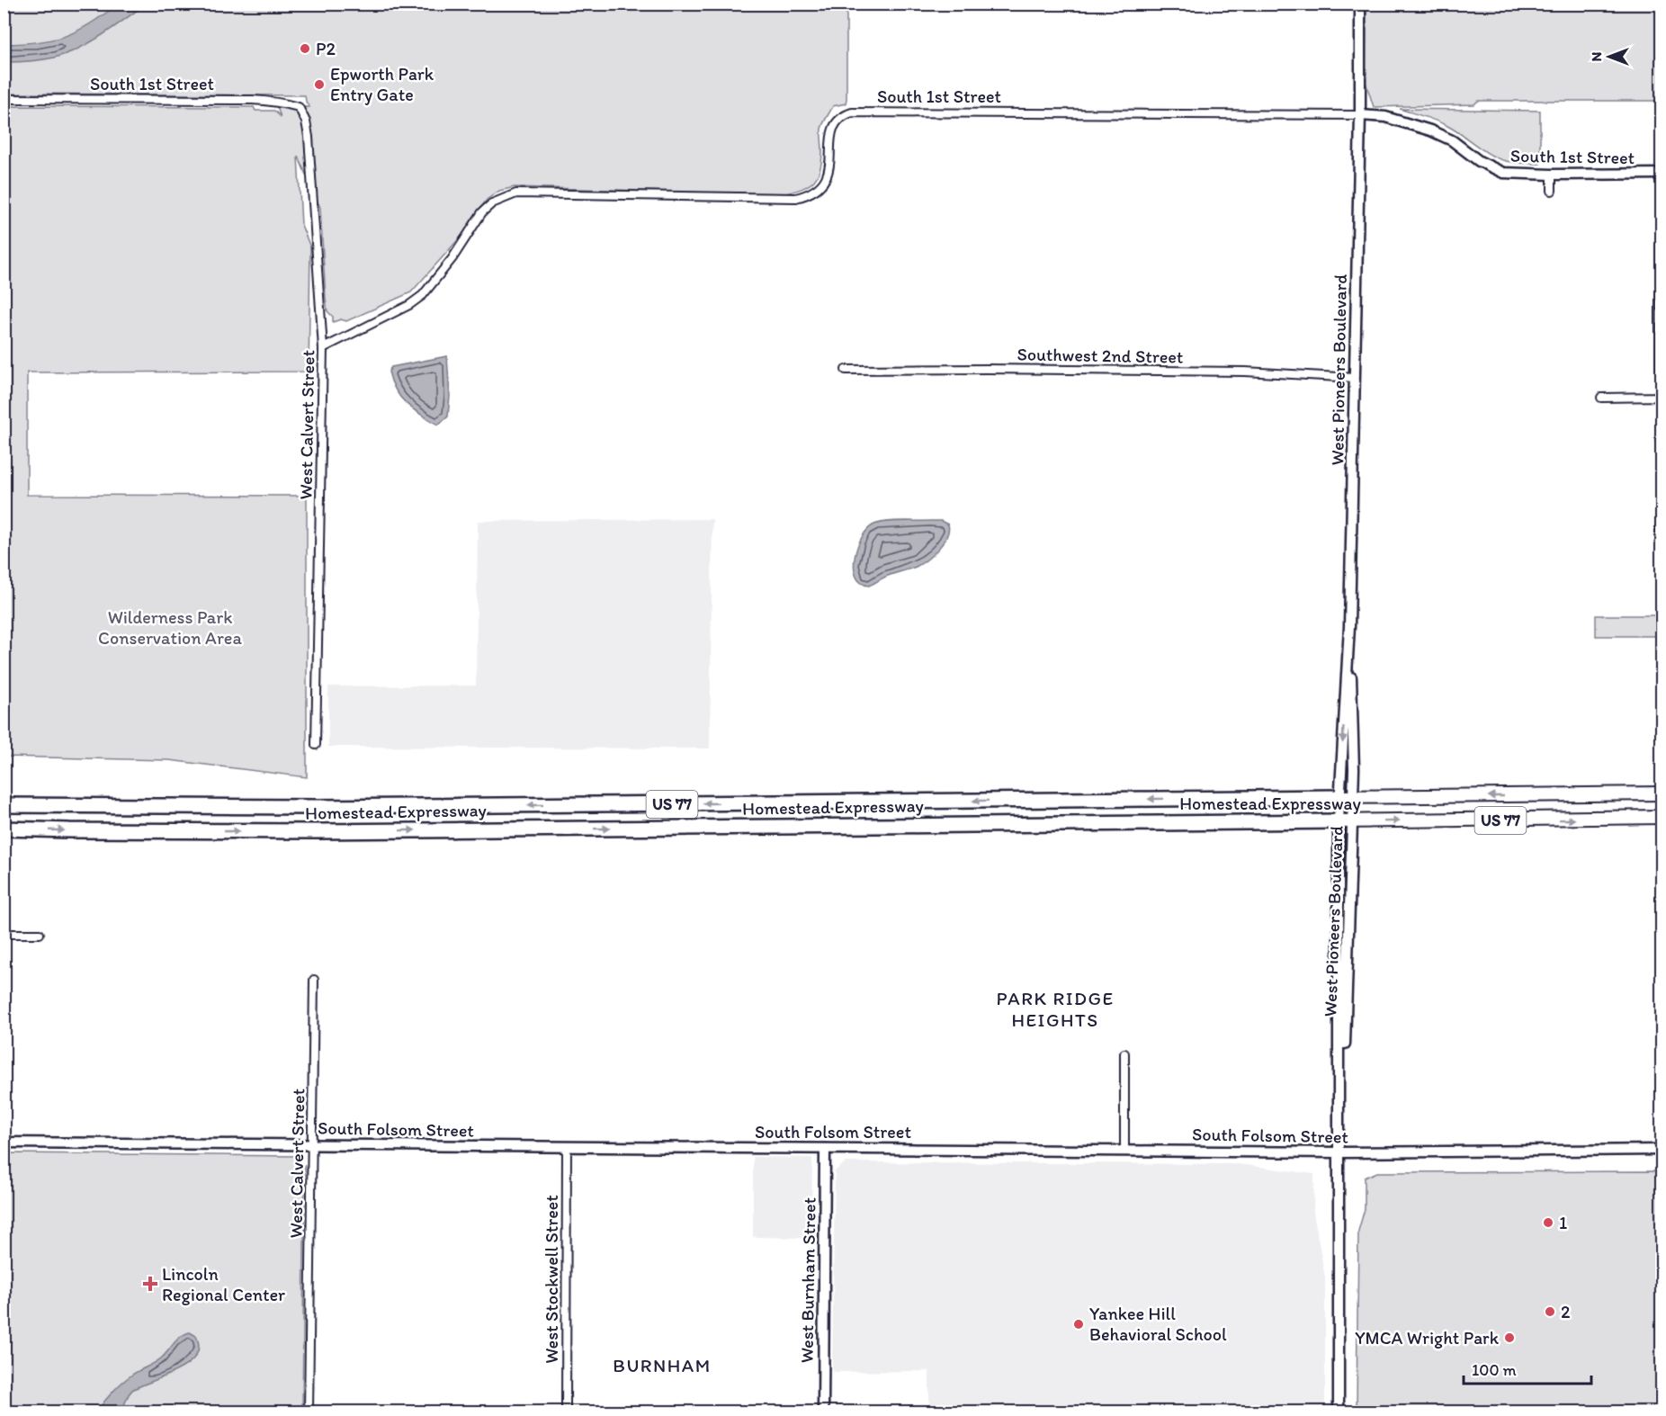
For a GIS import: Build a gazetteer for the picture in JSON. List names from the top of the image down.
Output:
{
  "streets": {
    "highway": ["Homestead Expressway", "US 77"],
    "main road": [
      "South 1st Street",
      "West Pioneers Boulevard",
      "South Folsom Street",
      "West Burnham Street"
    ],
    "street": ["Southwest 2nd Street", "West Calvert Street", "West Stockwell Street"]
  },
  "crossings": [
    ["South 1st Street", "West Pioneers Boulevard"],
    ["South 1st Street", "West Calvert Street"],
    ["Southwest 2nd Street", "West Pioneers Boulevard"],
    ["West Pioneers Boulevard", "Homestead Expressway"],
    ["West Pioneers Boulevard", "South Folsom Street"],
    ["West Calvert Street", "South Folsom Street"],
    ["South Folsom Street", "West Stockwell Street"],
    ["South Folsom Street", "West Burnham Street"]
  ],
  "districts": ["PARK RIDGE HEIGHTS", "BURNHAM"],
  "parks": ["Wilderness Park Conservation Area"],
  "places": {
    "other": [
      "P2",
      "Epworth Park Entry Gate",
      "1",
      "2",
      "Yankee Hill Behavioral School",
      "YMCA Wright Park"
    ],
    "health": ["Lincoln Regional Center"]
  },
  "scale_bar": "100 m",
  "north": "left"
}
